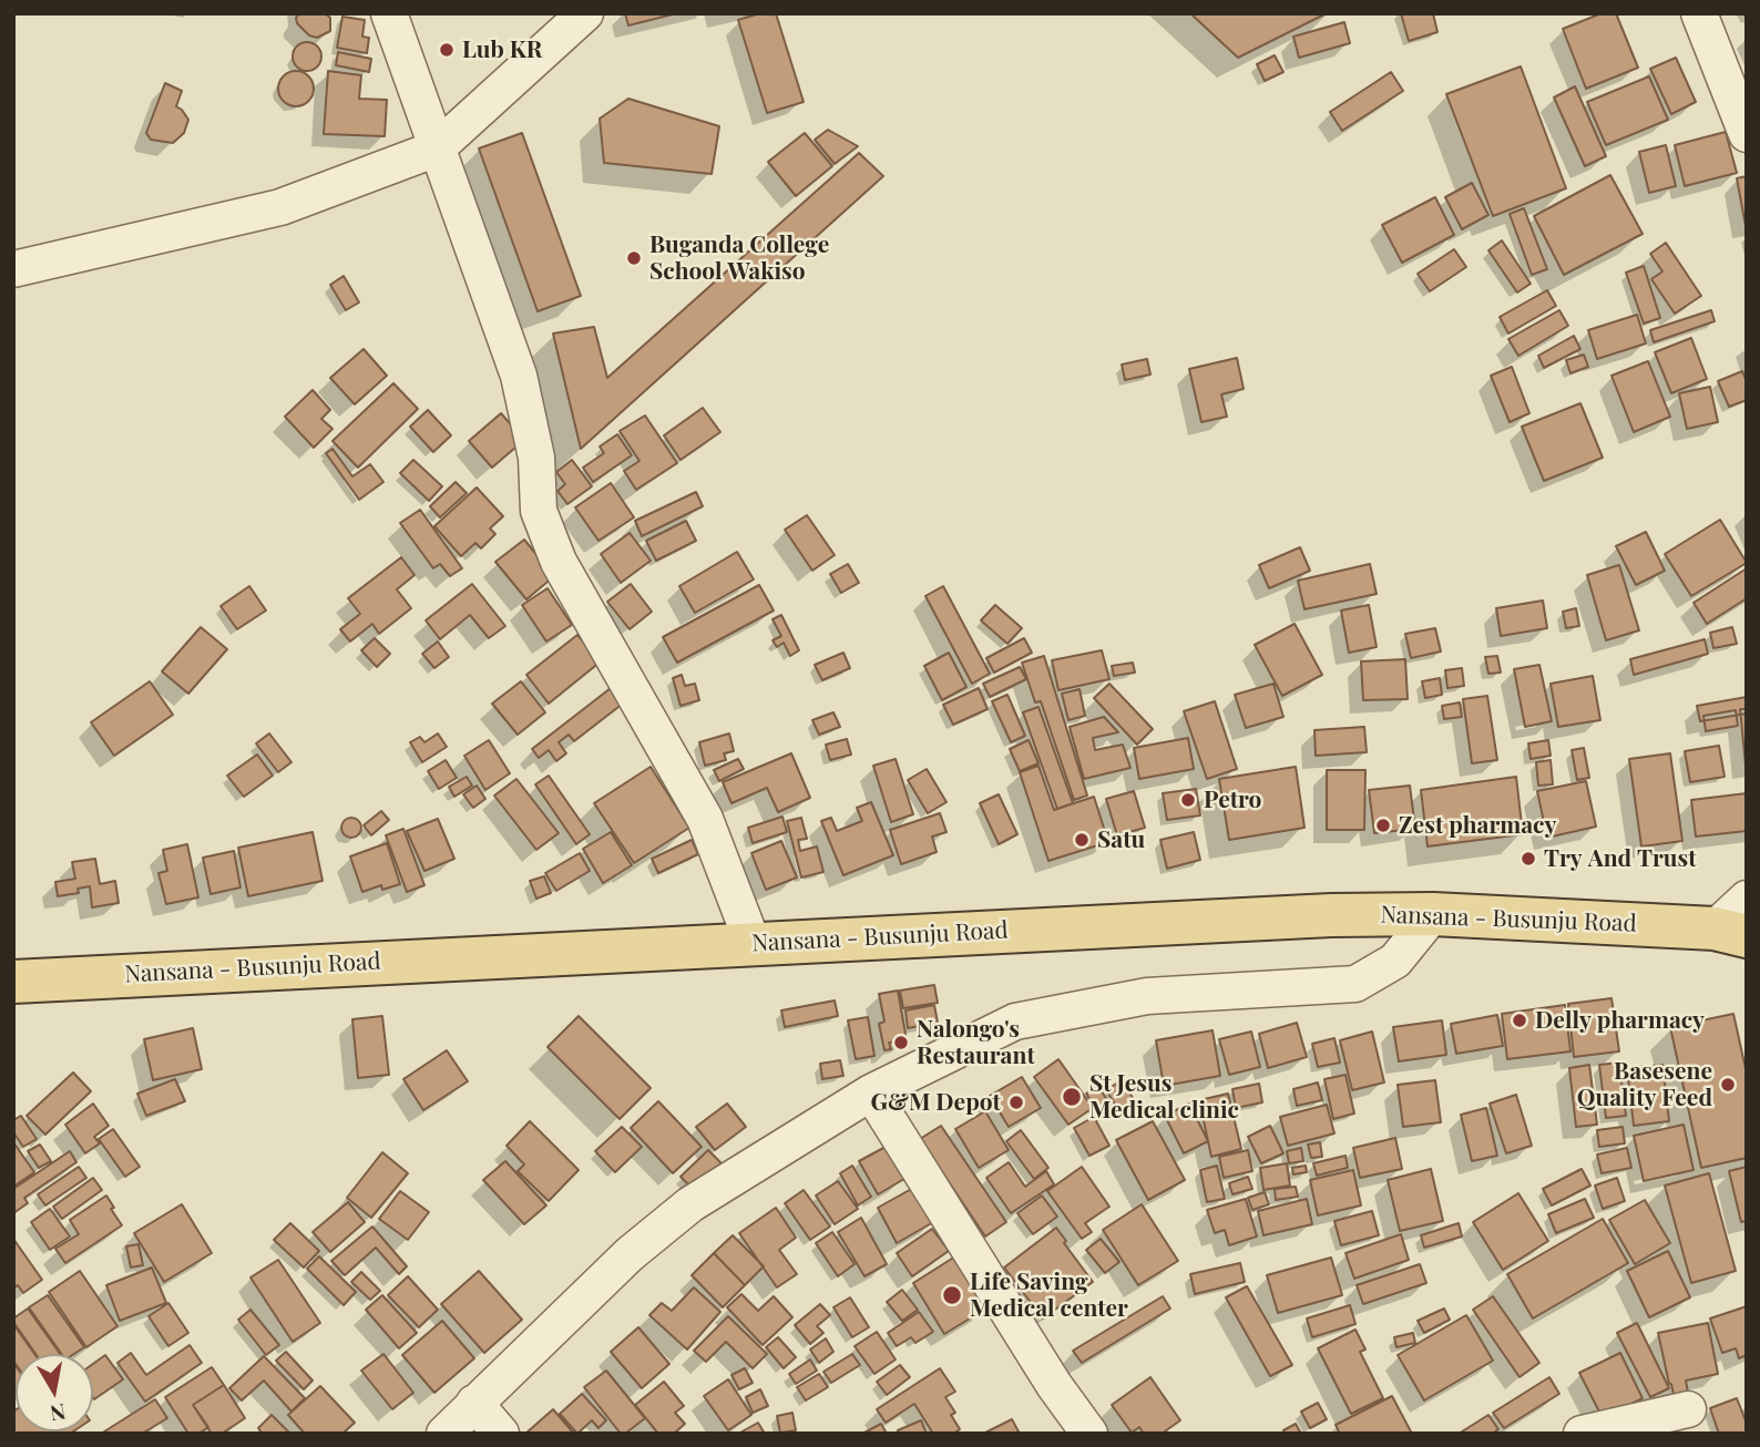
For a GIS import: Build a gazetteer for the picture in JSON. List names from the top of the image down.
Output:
{
  "streets": {
    "main road": ["Nansana - Busunju Road"]
  },
  "places": [
    "Lub KR",
    "Buganda College School Wakiso",
    "Petro",
    "Zest pharmacy",
    "Satu",
    "Try And Trust",
    "Delly pharmacy",
    "Nalongo's Restaurant",
    "Basesene Quality Feed",
    "St Jesus Medical clinic",
    "G&M Depot",
    "Life Saving Medical center"
  ],
  "north": "bottom"
}
